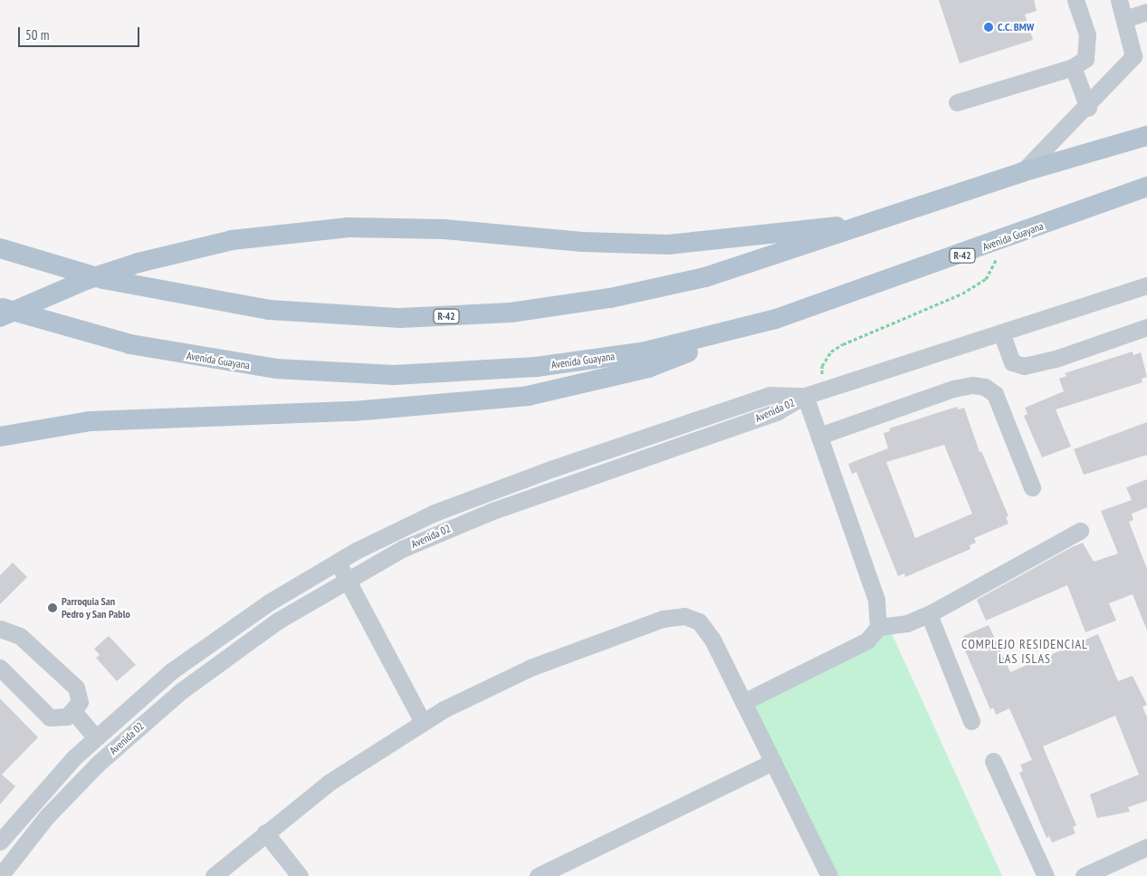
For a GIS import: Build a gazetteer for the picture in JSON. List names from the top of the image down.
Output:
{
  "streets": {
    "main road": ["Avenida Guayana", "R-42"],
    "street": ["Avenida 02"]
  },
  "districts": ["COMPLEJO RESIDENCIAL LAS ISLAS"],
  "places": ["C.C. BMW", "Parroquia San Pedro y San Pablo"],
  "scale_bar": "50 m"
}
